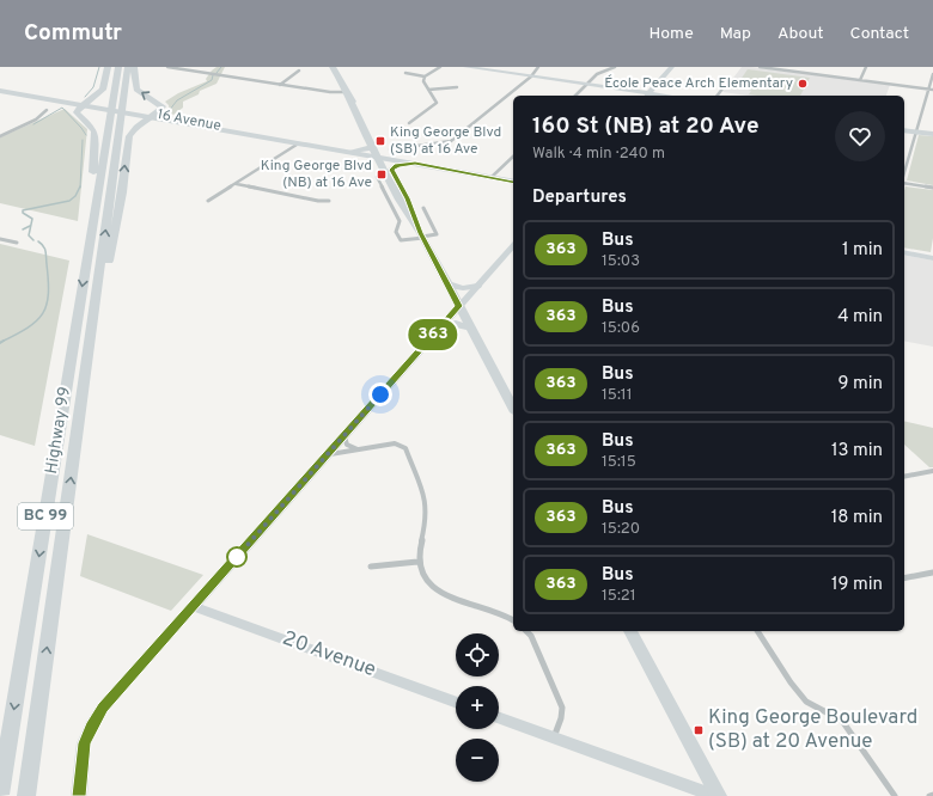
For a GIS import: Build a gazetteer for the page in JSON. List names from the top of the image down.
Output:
{
  "streets": {
    "highway": ["Highway 99", "BC 99"],
    "main road": ["16 Avenue", "20 Avenue"]
  },
  "places": {
    "other": ["École Peace Arch Elementary"],
    "transit": ["King George Blvd (SB) at 16 Ave", "King George Blvd (NB) at 16 Ave", "King George Boulevard (SB) at 20 Avenue"]
  },
  "lines": ["bus line 363"],
  "page": {
    "header": "Commutr",
    "nav": [
      "Home",
      "Map",
      "About",
      "Contact"
    ],
    "on_map": "363",
    "heading": [
      ["160 St (NB) at 20 Ave", "Walk · 4 min · 240 m"],
      "Departures"
    ],
    "list": [
      {
        "mark": "363",
        "name": "Bus",
        "note": "15:03",
        "value": "1 min"
      },
      {
        "mark": "363",
        "name": "Bus",
        "note": "15:06",
        "value": "4 min"
      },
      {
        "mark": "363",
        "name": "Bus",
        "note": "15:11",
        "value": "9 min"
      },
      {
        "mark": "363",
        "name": "Bus",
        "note": "15:15",
        "value": "13 min"
      },
      {
        "mark": "363",
        "name": "Bus",
        "note": "15:20",
        "value": "18 min"
      },
      {
        "mark": "363",
        "name": "Bus",
        "note": "15:21",
        "value": "19 min"
      }
    ],
    "map_buttons": ["+", "−"]
  }
}
